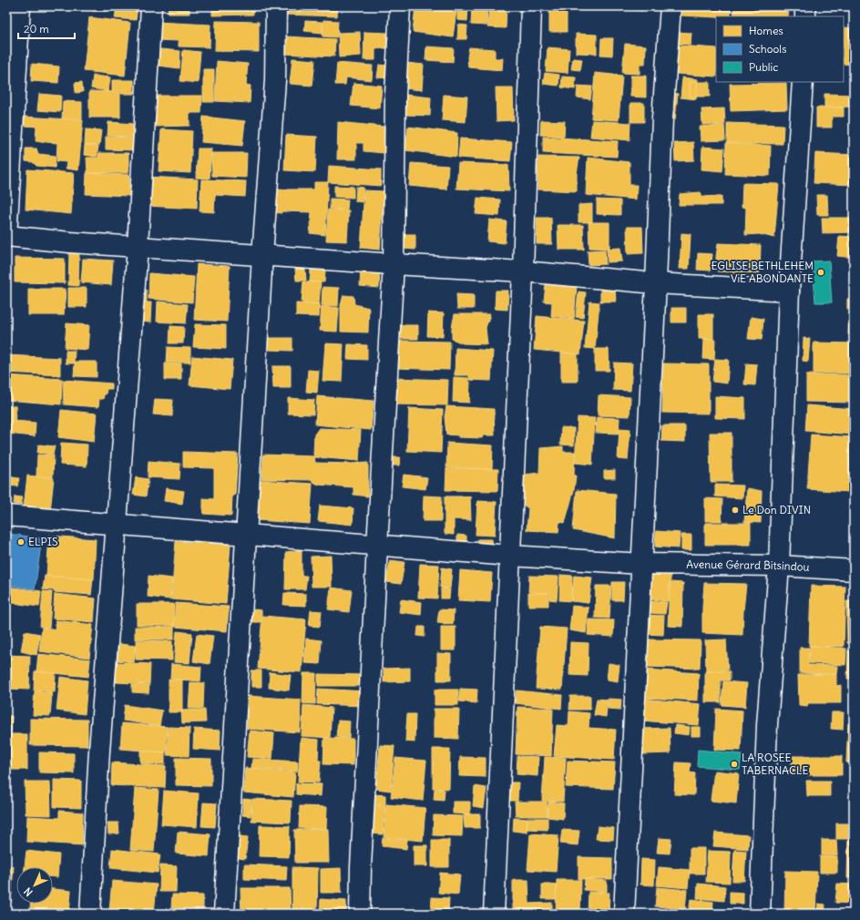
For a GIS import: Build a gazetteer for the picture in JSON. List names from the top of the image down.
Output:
{
  "streets": {
    "street": ["Avenue Gérard Bitsindou"]
  },
  "places": [
    "EGLISE BETHLEHEM ViE ABONDANTE",
    "Le Don DIVIN",
    "ELPIS",
    "LA ROSEE TABERNACLE"
  ],
  "legend": ["Homes", "Schools", "Public"],
  "scale_bar": "20 m",
  "north": "bottom left"
}
